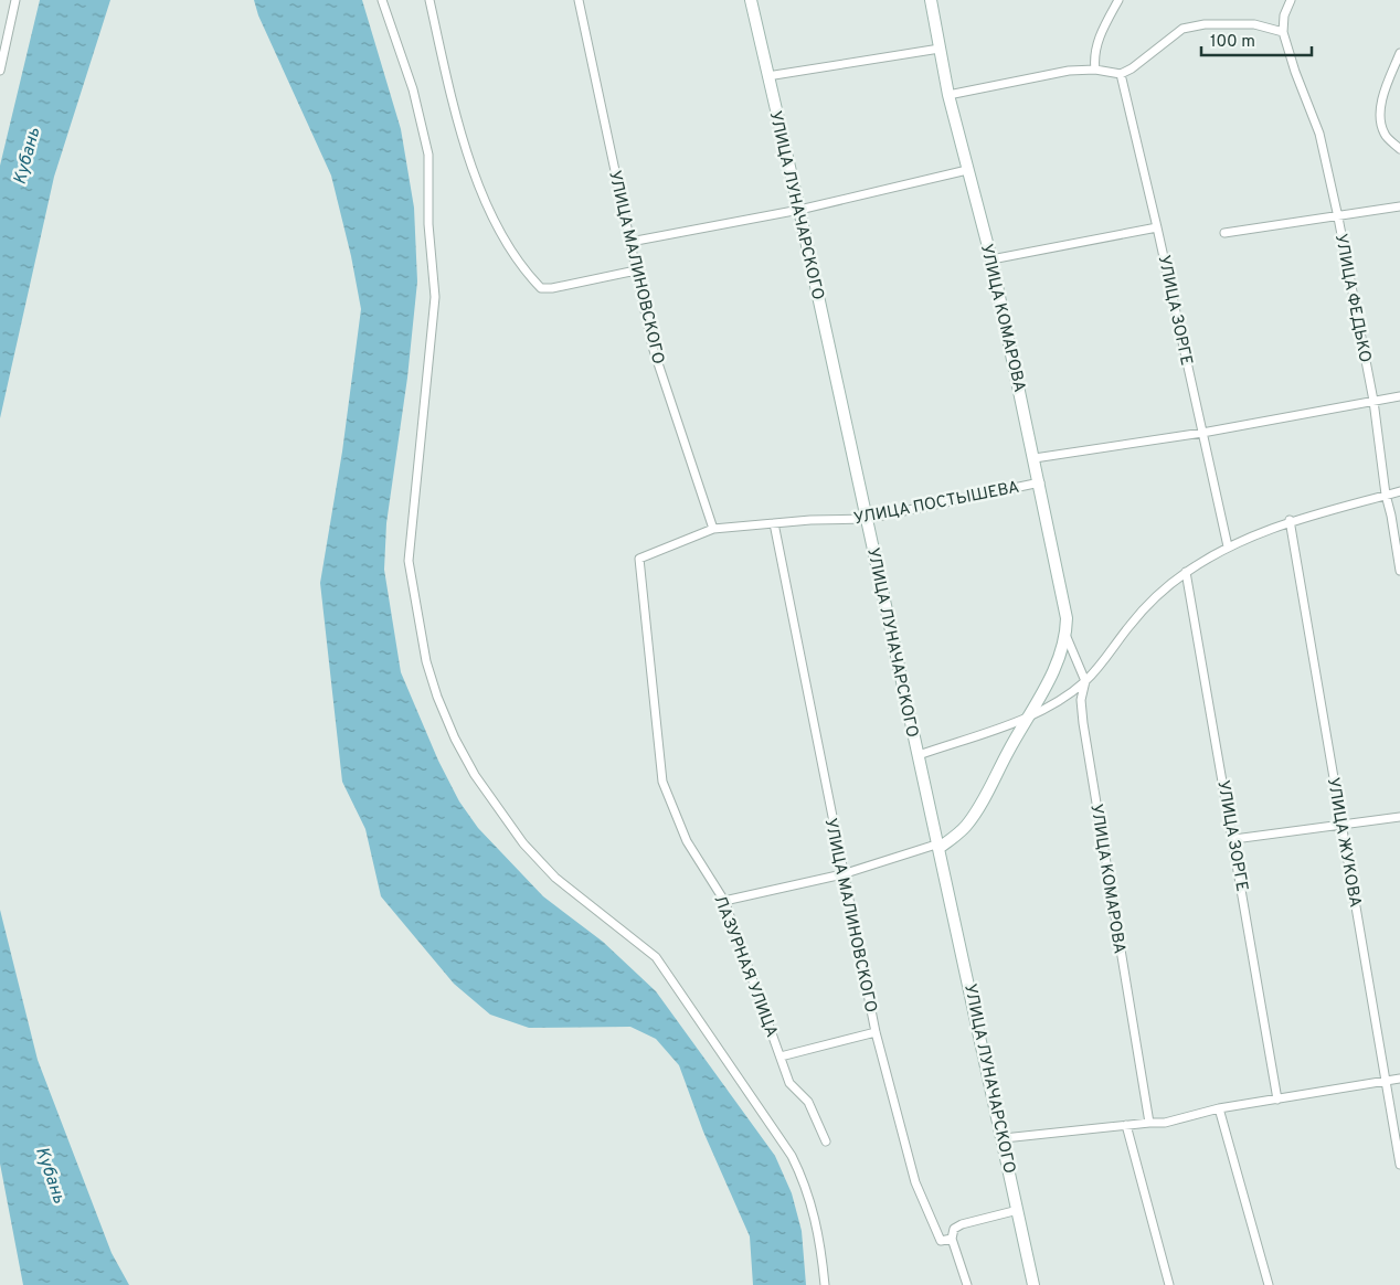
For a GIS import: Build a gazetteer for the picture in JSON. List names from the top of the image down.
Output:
{
  "streets": {
    "street": [
      "УЛИЦА ЛУНАЧАРСКОГО",
      "УЛИЦА МАЛИНОВСКОГО",
      "УЛИЦА ФЕДЬКО",
      "УЛИЦА ЗОРГЕ",
      "УЛИЦА КОМАРОВА",
      "УЛИЦА ПОСТЫШЕВА",
      "УЛИЦА ЖУКОВА",
      "ЛАЗУРНАЯ УЛИЦА"
    ]
  },
  "crossings": [
    ["УЛИЦА ЛУНАЧАРСКОГО", "УЛИЦА КОМАРОВА"],
    ["УЛИЦА ЛУНАЧАРСКОГО", "УЛИЦА ПОСТЫШЕВА"],
    ["УЛИЦА МАЛИНОВСКОГО", "УЛИЦА ПОСТЫШЕВА"],
    ["УЛИЦА КОМАРОВА", "УЛИЦА ПОСТЫШЕВА"],
    ["УЛИЦА ПОСТЫШЕВА", "ЛАЗУРНАЯ УЛИЦА"]
  ],
  "water": ["Кубань"],
  "scale_bar": "100 m"
}
